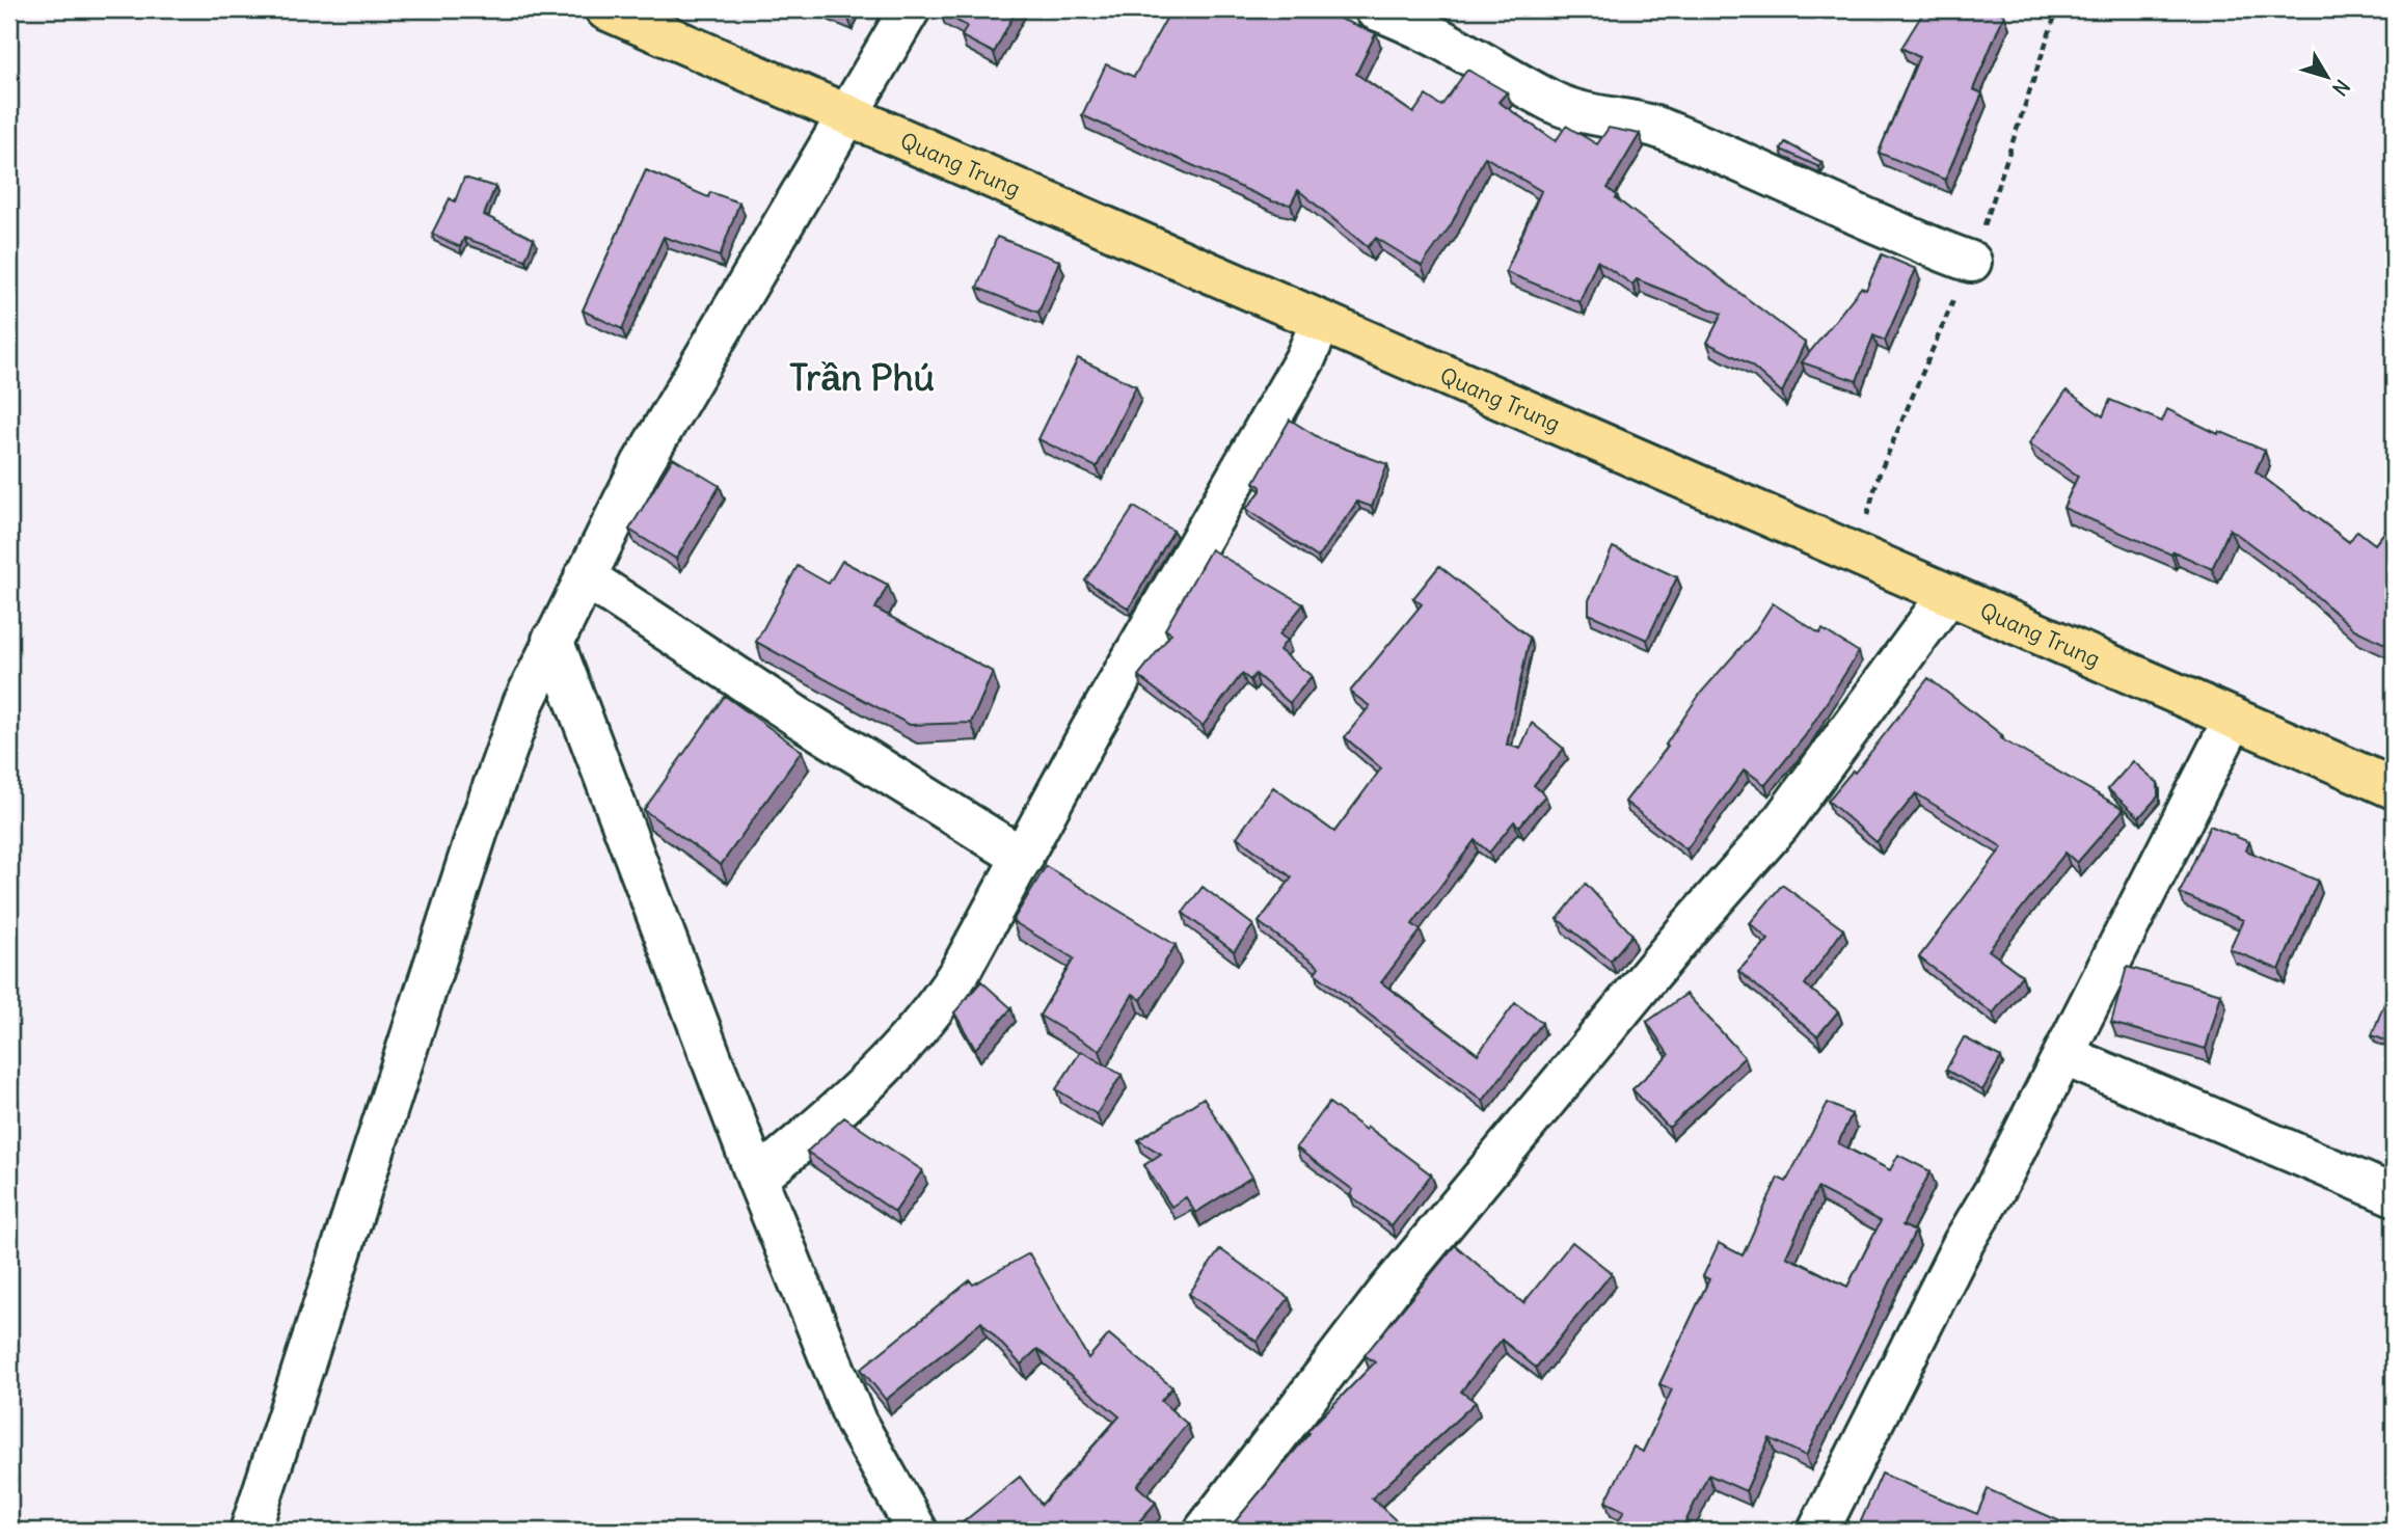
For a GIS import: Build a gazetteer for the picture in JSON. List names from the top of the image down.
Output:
{
  "streets": {
    "main road": ["Quang Trung"]
  },
  "districts": ["Trần Phú"],
  "north": "bottom right"
}
